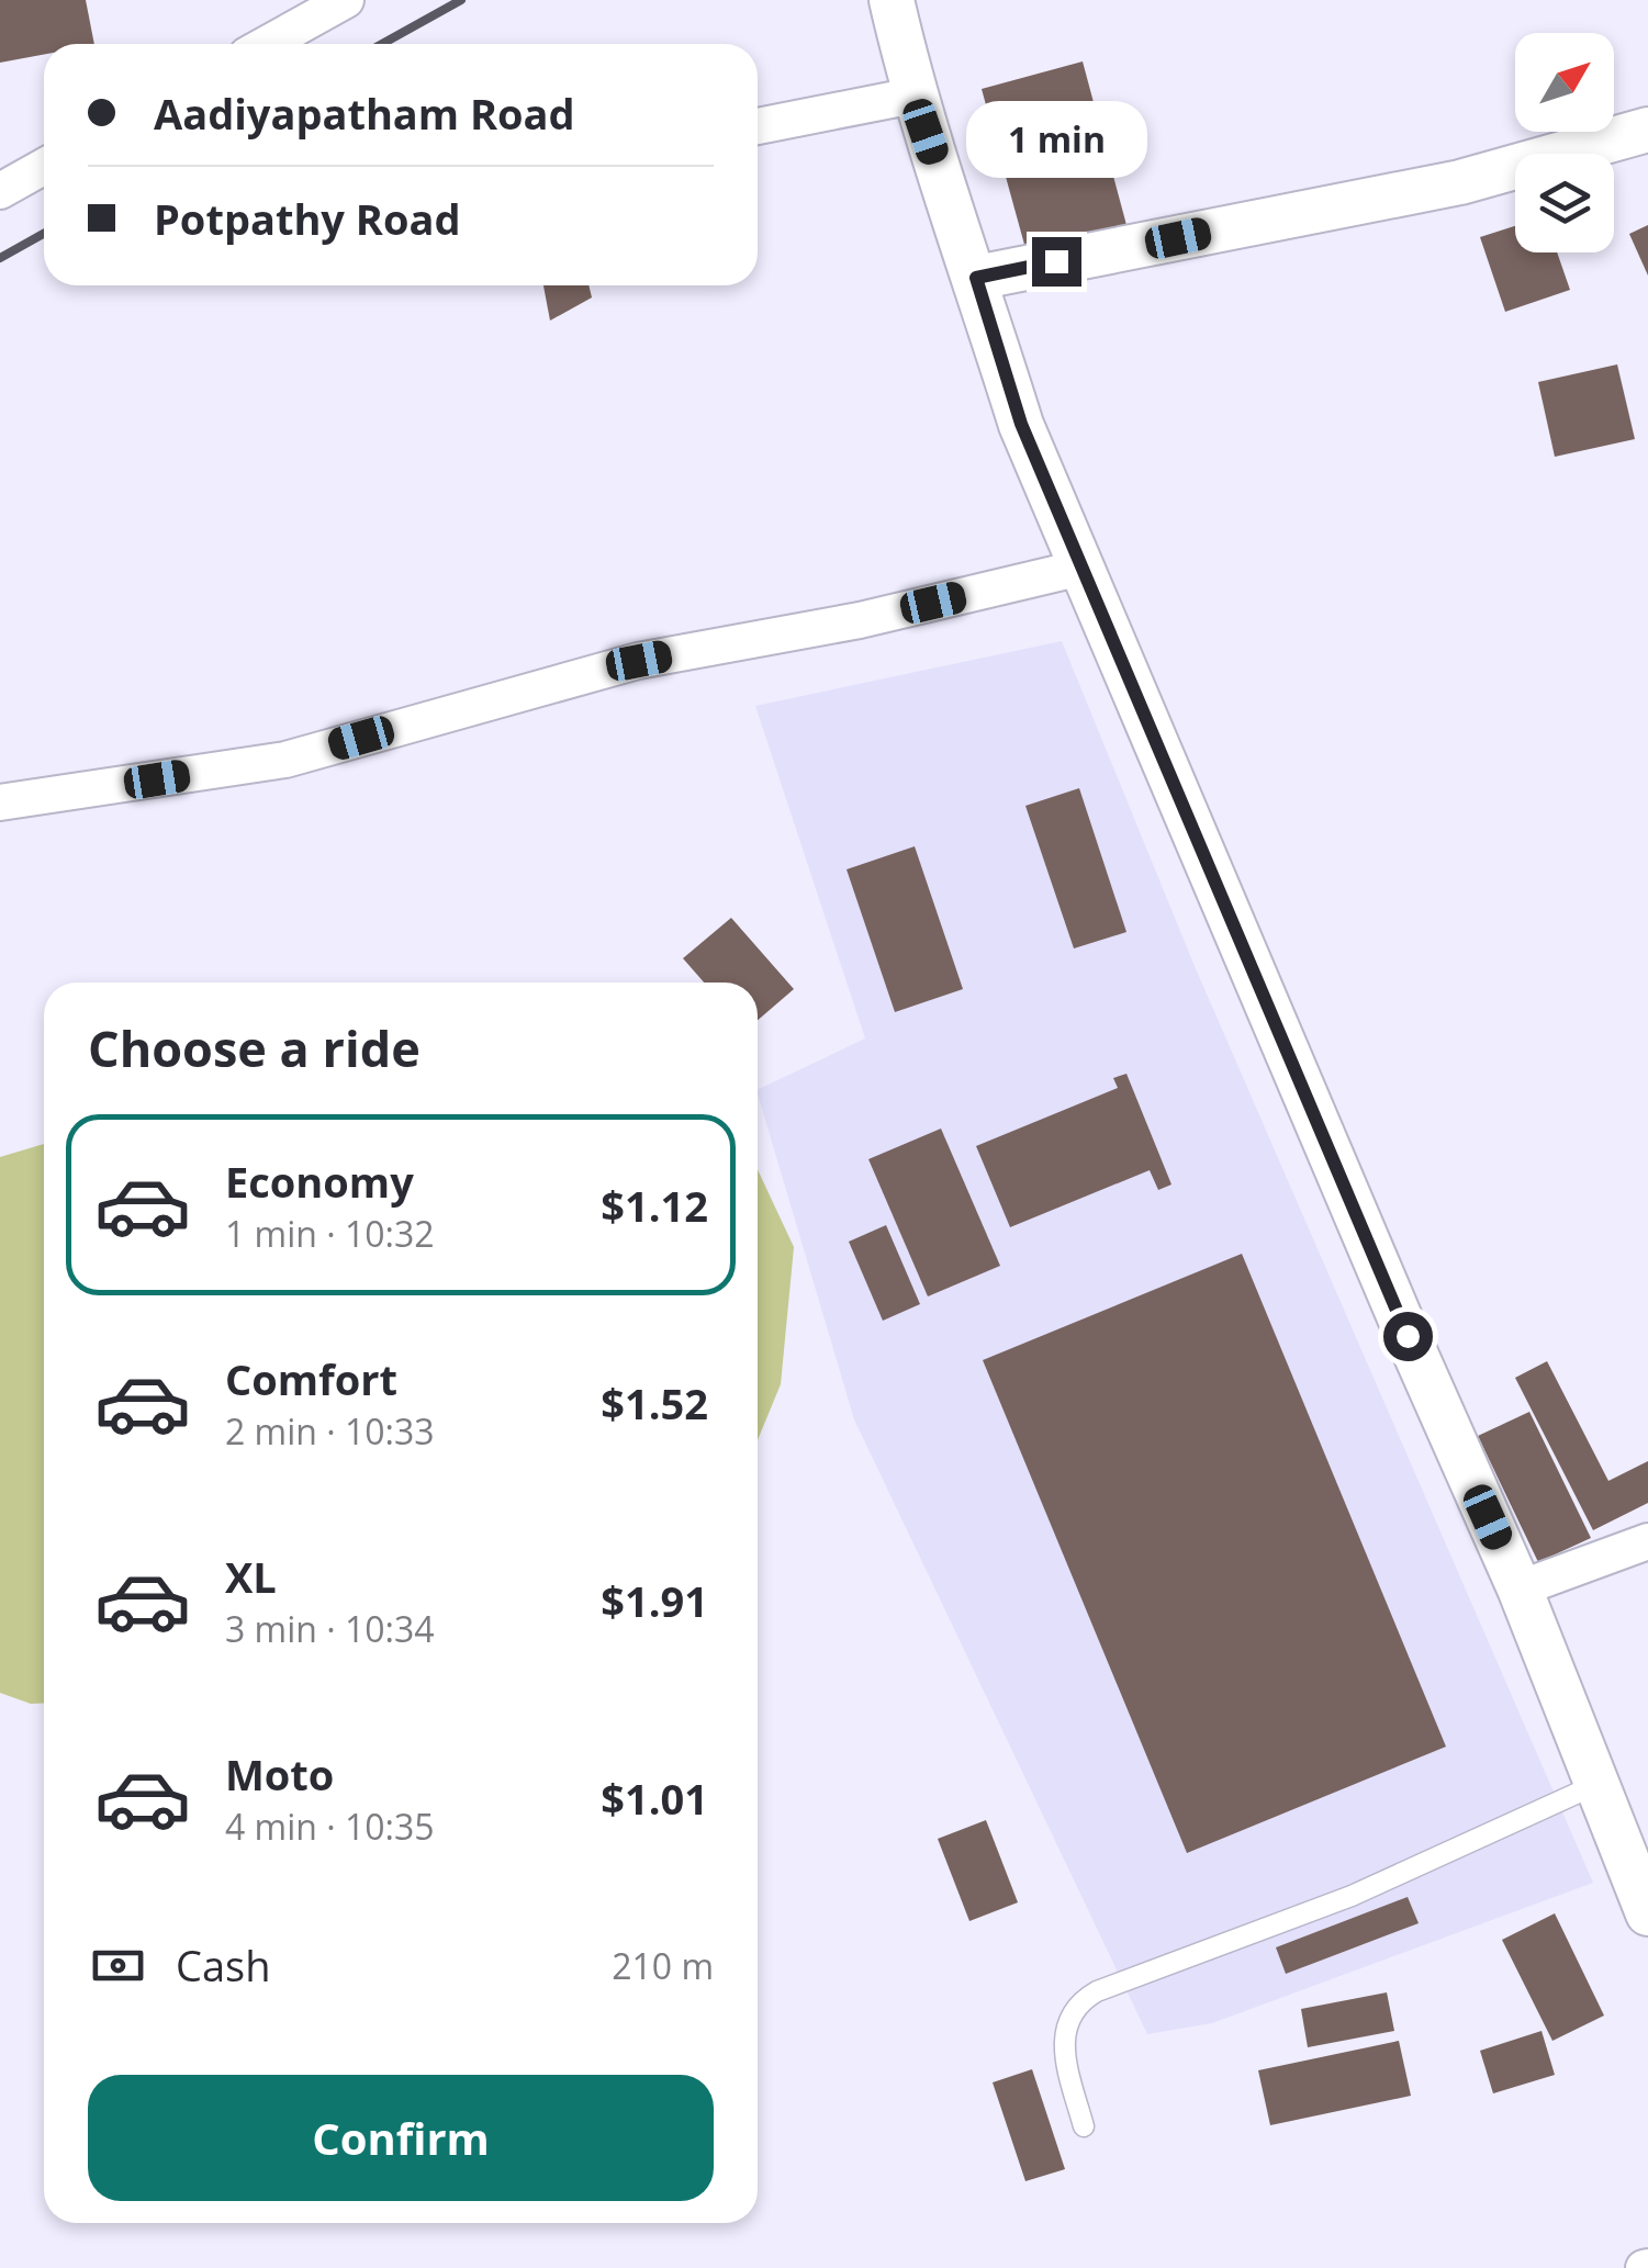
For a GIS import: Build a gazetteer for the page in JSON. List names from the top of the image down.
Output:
{
  "north": "top right",
  "page": {
    "banner": ["Aadiyapatham Road", "Potpathy Road"],
    "bubble": "1 min",
    "heading": "Choose a ride",
    "list": [
      {
        "name": "Economy",
        "note": "1 min · 10:32",
        "value": "$1.12"
      },
      {
        "name": "Comfort",
        "note": "2 min · 10:33",
        "value": "$1.52"
      },
      {
        "name": "XL",
        "note": "3 min · 10:34",
        "value": "$1.91"
      },
      {
        "name": "Moto",
        "note": "4 min · 10:35",
        "value": "$1.01"
      }
    ],
    "pay": ["Cash", "210 m"],
    "buttons": "Confirm"
  }
}
